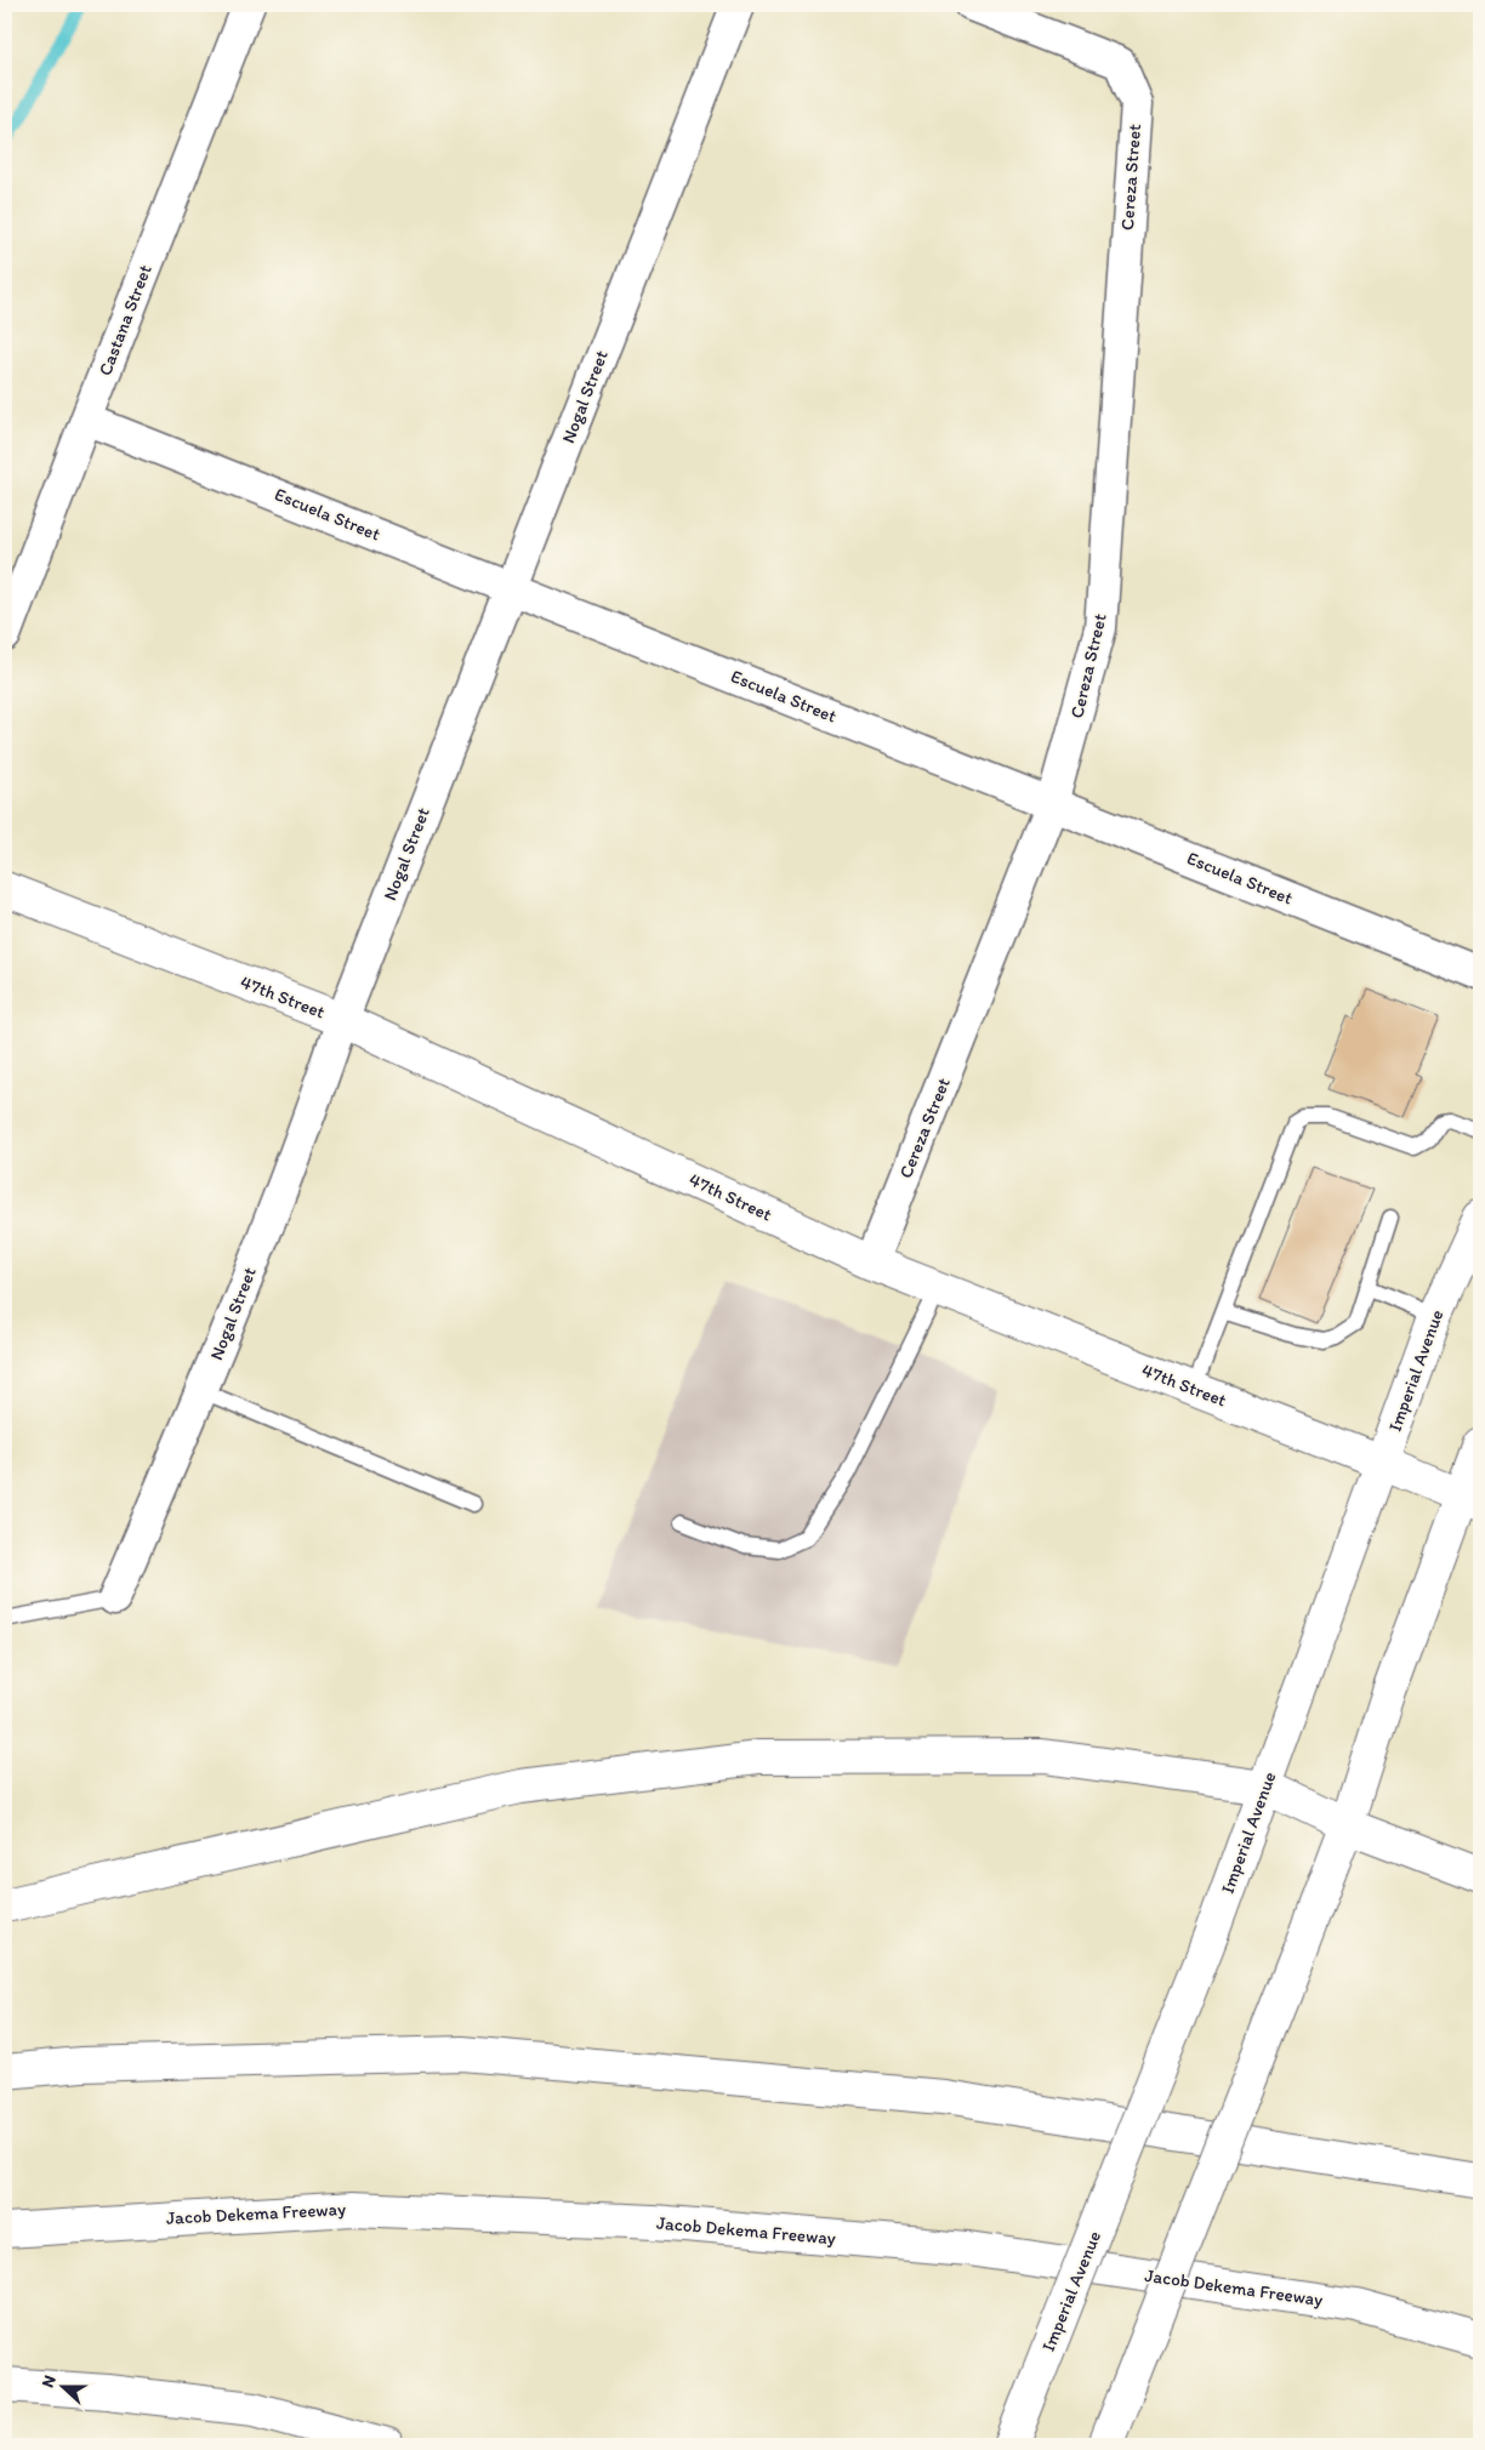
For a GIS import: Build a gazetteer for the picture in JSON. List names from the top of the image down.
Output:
{
  "streets": {
    "main road": ["47th Street", "Imperial Avenue", "Jacob Dekema Freeway"],
    "street": [
      "Cereza Street",
      "Castana Street",
      "Nogal Street",
      "Escuela Street"
    ]
  },
  "crossings": [
    ["Cereza Street", "Escuela Street"],
    ["Cereza Street", "47th Street"],
    ["Castana Street", "Escuela Street"],
    ["Nogal Street", "Escuela Street"],
    ["Nogal Street", "47th Street"],
    ["47th Street", "Imperial Avenue"]
  ],
  "north": "left"
}
